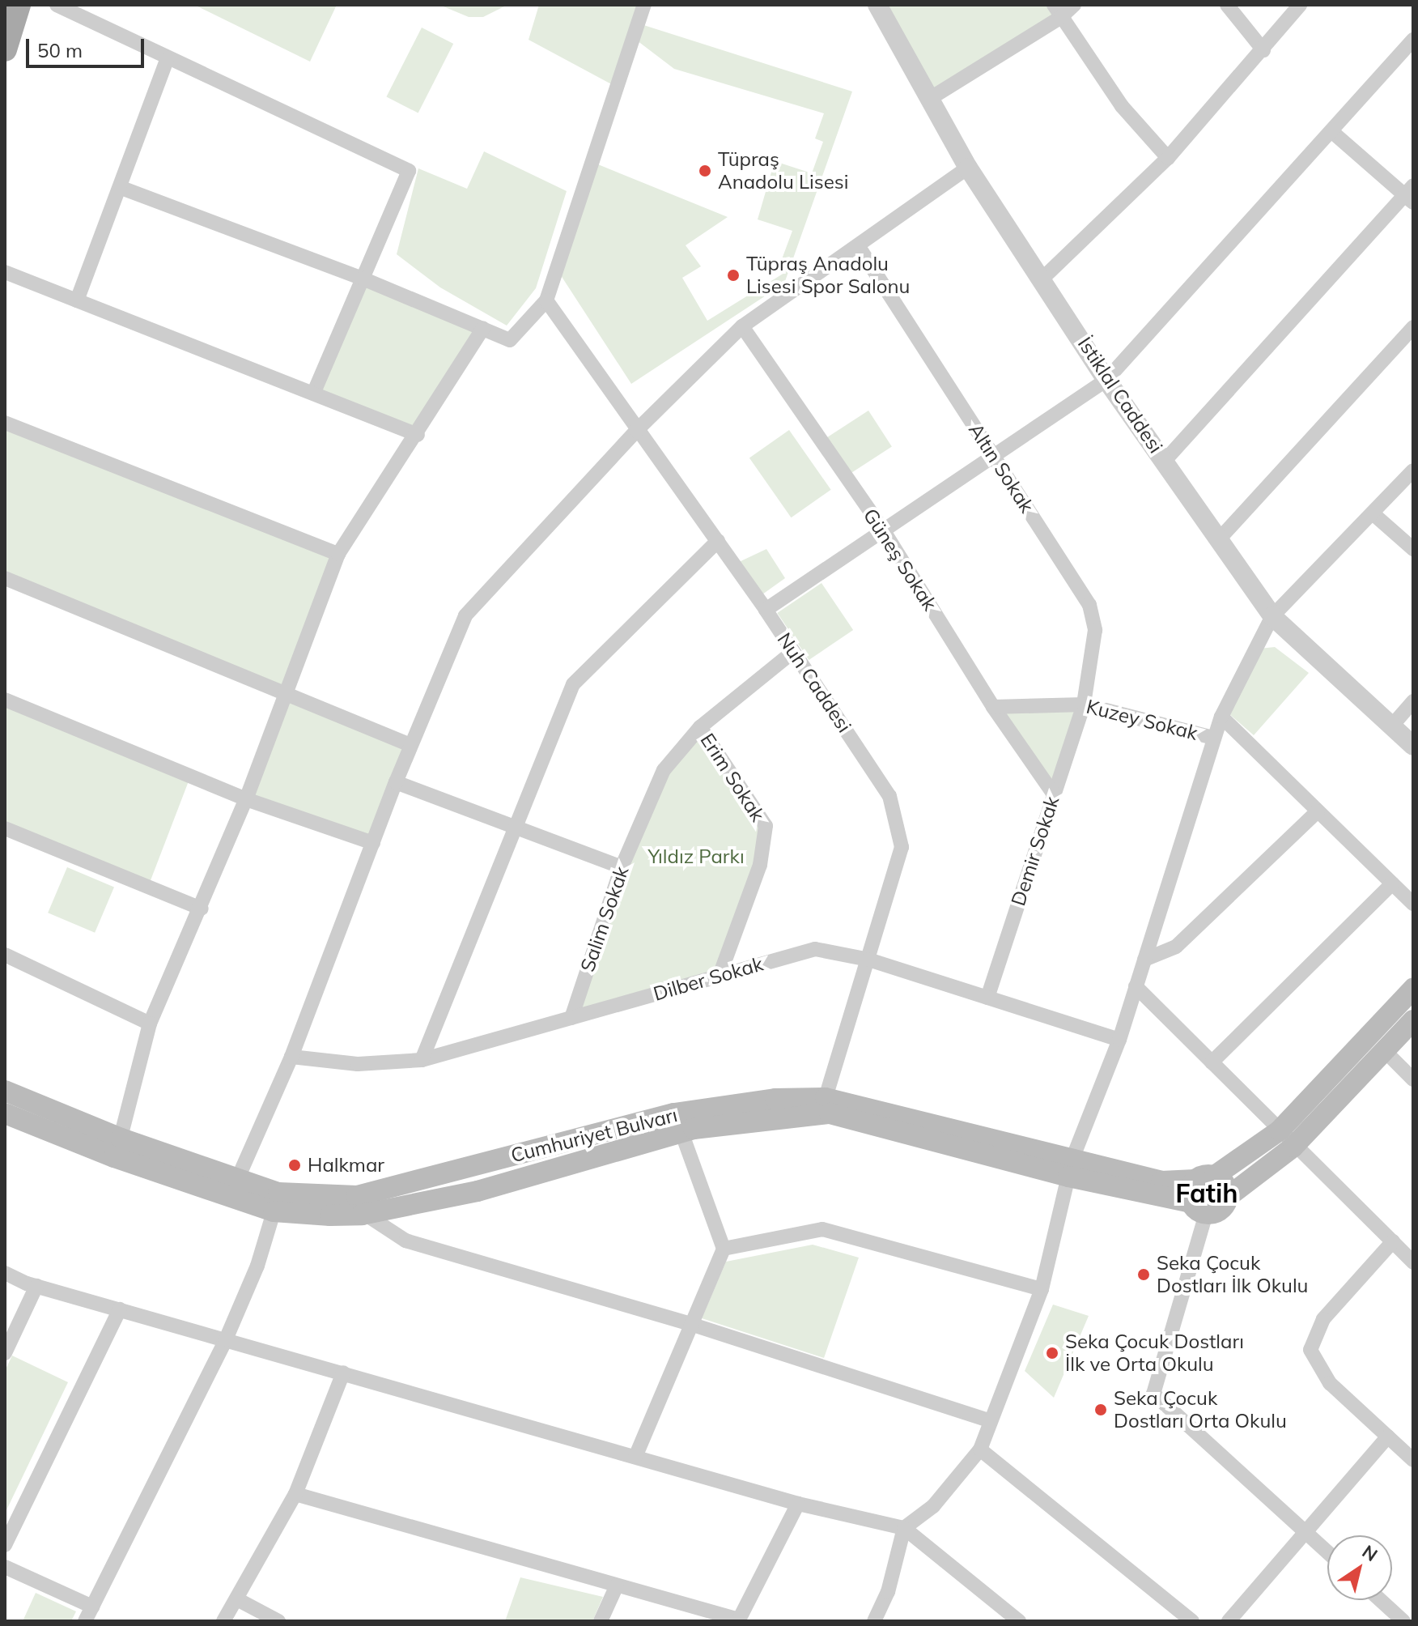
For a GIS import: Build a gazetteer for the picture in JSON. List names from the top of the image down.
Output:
{
  "streets": {
    "main road": ["Cumhuriyet Bulvarı"],
    "street": [
      "İstiklal Caddesi",
      "Altın Sokak",
      "Güneş Sokak",
      "Nuh Caddesi",
      "Kuzey Sokak",
      "Erim Sokak",
      "Demir Sokak",
      "Salim Sokak",
      "Dilber Sokak"
    ]
  },
  "crossings": [
    ["Altın Sokak", "Kuzey Sokak"],
    ["Altın Sokak", "Demir Sokak"],
    ["Güneş Sokak", "Kuzey Sokak"],
    ["Güneş Sokak", "Demir Sokak"],
    ["Nuh Caddesi", "Salim Sokak"],
    ["Nuh Caddesi", "Dilber Sokak"],
    ["Nuh Caddesi", "Cumhuriyet Bulvarı"],
    ["Kuzey Sokak", "Demir Sokak"],
    ["Erim Sokak", "Salim Sokak"],
    ["Erim Sokak", "Dilber Sokak"],
    ["Demir Sokak", "Dilber Sokak"],
    ["Salim Sokak", "Dilber Sokak"]
  ],
  "districts": ["Fatih"],
  "parks": ["Yıldız Parkı"],
  "places": [
    "Tüpraş Anadolu Lisesi",
    "Tüpraş Anadolu Lisesi Spor Salonu",
    "Halkmar",
    "Seka Çocuk Dostları İlk Okulu",
    "Seka Çocuk Dostları İlk ve Orta Okulu",
    "Seka Çocuk Dostları Orta Okulu"
  ],
  "scale_bar": "50 m",
  "north": "top right"
}
